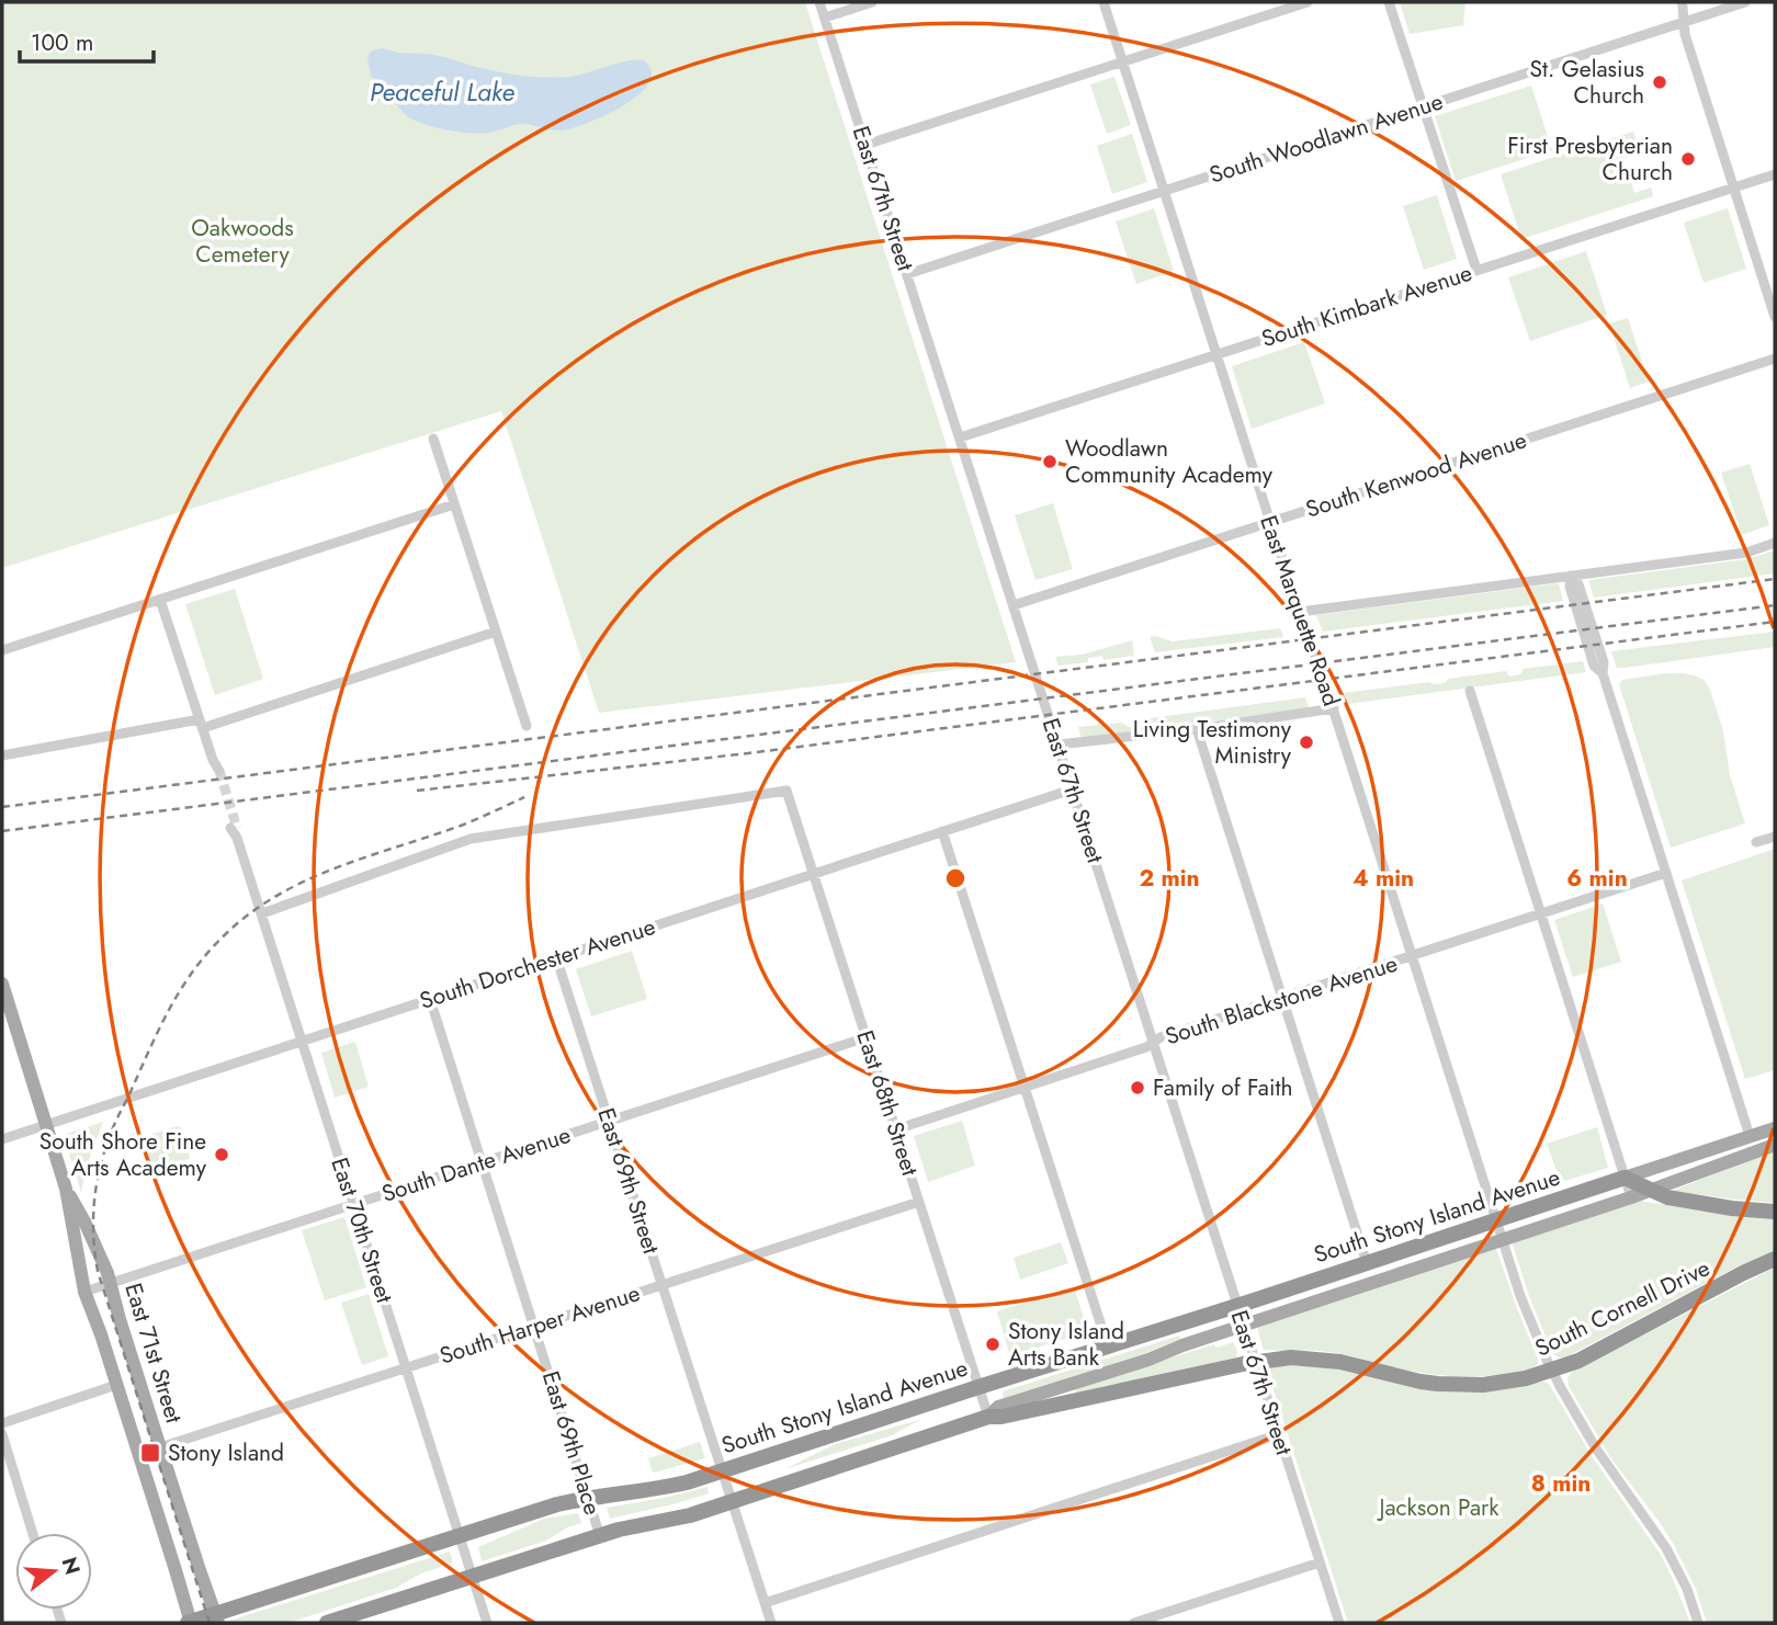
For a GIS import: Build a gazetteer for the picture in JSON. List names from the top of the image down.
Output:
{
  "streets": {
    "highway": ["South Stony Island Avenue", "South Cornell Drive"],
    "main road": ["East 71st Street"],
    "street": [
      "South Woodlawn Avenue",
      "East 67th Street",
      "South Kimbark Avenue",
      "South Kenwood Avenue",
      "East Marquette Road",
      "South Dorchester Avenue",
      "South Blackstone Avenue",
      "East 68th Street",
      "South Dante Avenue",
      "East 69th Street",
      "East 70th Street",
      "South Harper Avenue",
      "East 69th Place"
    ]
  },
  "crossings": [
    ["South Woodlawn Avenue", "East 67th Street"],
    ["South Woodlawn Avenue", "East Marquette Road"],
    ["East 67th Street", "South Kimbark Avenue"],
    ["East 67th Street", "South Kenwood Avenue"],
    ["East 67th Street", "South Dorchester Avenue"],
    ["East 67th Street", "South Blackstone Avenue"],
    ["East 67th Street", "South Stony Island Avenue"],
    ["East 67th Street", "South Cornell Drive"],
    ["South Kimbark Avenue", "East Marquette Road"],
    ["South Kenwood Avenue", "East Marquette Road"],
    ["East Marquette Road", "South Blackstone Avenue"],
    ["East Marquette Road", "South Stony Island Avenue"],
    ["East Marquette Road", "South Cornell Drive"],
    ["South Dorchester Avenue", "East 68th Street"],
    ["South Dorchester Avenue", "East 69th Street"],
    ["South Dorchester Avenue", "East 70th Street"],
    ["South Dorchester Avenue", "East 71st Street"],
    ["South Dorchester Avenue", "East 69th Place"],
    ["South Blackstone Avenue", "East 68th Street"],
    ["East 68th Street", "South Dante Avenue"],
    ["East 68th Street", "South Stony Island Avenue"],
    ["East 68th Street", "East 70th Street"],
    ["East 68th Street", "South Cornell Drive"],
    ["East 68th Street", "South Harper Avenue"],
    ["South Dante Avenue", "East 69th Street"],
    ["South Dante Avenue", "East 70th Street"],
    ["South Dante Avenue", "East 71st Street"],
    ["South Dante Avenue", "East 69th Place"],
    ["East 69th Street", "South Stony Island Avenue"],
    ["East 69th Street", "South Harper Avenue"],
    ["South Stony Island Avenue", "East 70th Street"],
    ["South Stony Island Avenue", "South Cornell Drive"],
    ["South Stony Island Avenue", "East 71st Street"],
    ["South Stony Island Avenue", "East 69th Place"],
    ["East 70th Street", "South Harper Avenue"],
    ["South Harper Avenue", "East 71st Street"],
    ["South Harper Avenue", "East 69th Place"]
  ],
  "water": ["Peaceful Lake"],
  "parks": ["Oakwoods Cemetery", "Jackson Park"],
  "places": {
    "other": [
      "St. Gelasius Church",
      "First Presbyterian Church",
      "Woodlawn Community Academy",
      "Living Testimony Ministry",
      "Family of Faith",
      "South Shore Fine Arts Academy",
      "Stony Island Arts Bank"
    ],
    "transit": ["Stony Island"]
  },
  "scale_bar": "100 m",
  "north": "right",
  "rings": [
    "2 min",
    "4 min",
    "6 min",
    "8 min"
  ]
}
